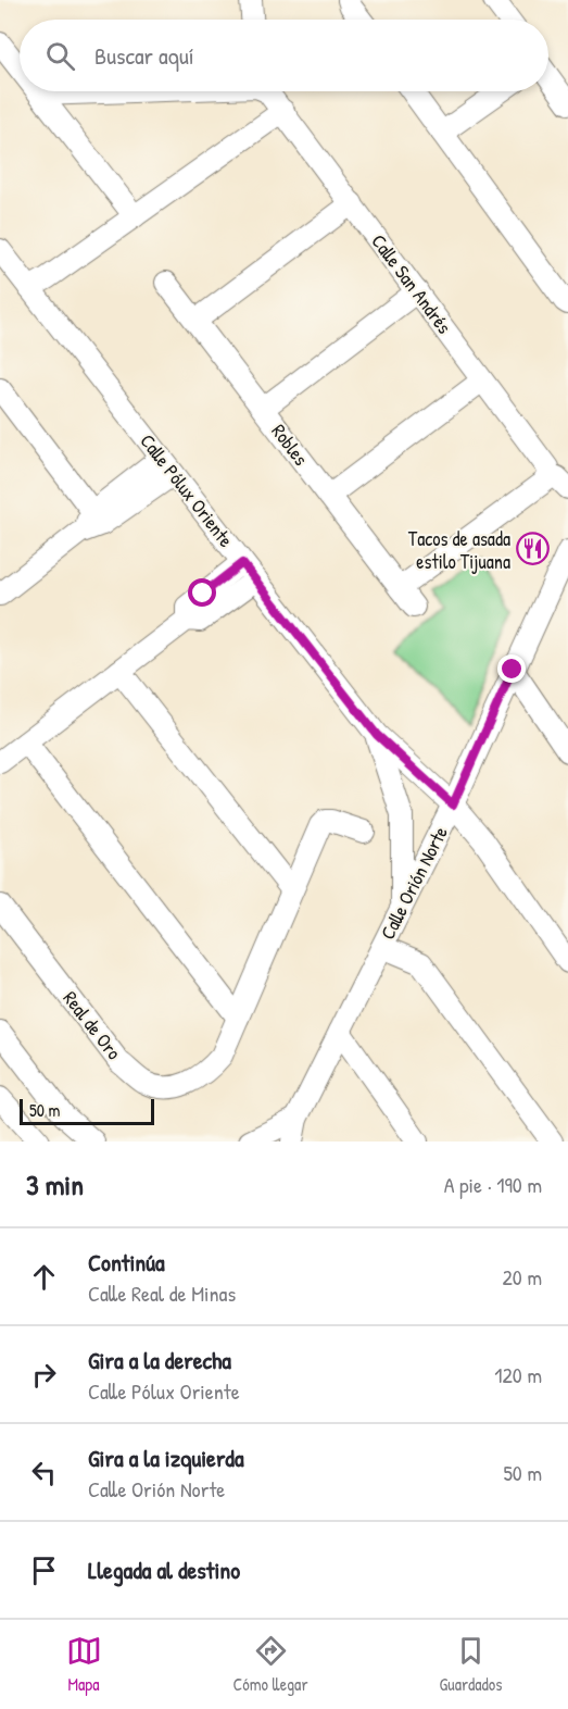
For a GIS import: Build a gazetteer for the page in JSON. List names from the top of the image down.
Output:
{
  "streets": {
    "street": [
      "Calle San Andrés",
      "Robles",
      "Calle Pólux Oriente",
      "Calle Orión Norte",
      "Real de Oro"
    ]
  },
  "crossings": [
    ["Calle Pólux Oriente", "Calle Orión Norte"]
  ],
  "places": {
    "restaurant": ["Tacos de asada estilo Tijuana"]
  },
  "scale_bar": "50 m",
  "page": {
    "search": "Buscar aquí",
    "scale": "50 m",
    "heading": ["3 min", "A pie · 190 m"],
    "list": [
      ["Continúa", "Calle Real de Minas", "20 m"],
      ["Gira a la derecha", "Calle Pólux Oriente", "120 m"],
      ["Gira a la izquierda", "Calle Orión Norte", "50 m"],
      "Llegada al destino"
    ],
    "nav": ["Mapa", "Cómo llegar", "Guardados"]
  }
}
